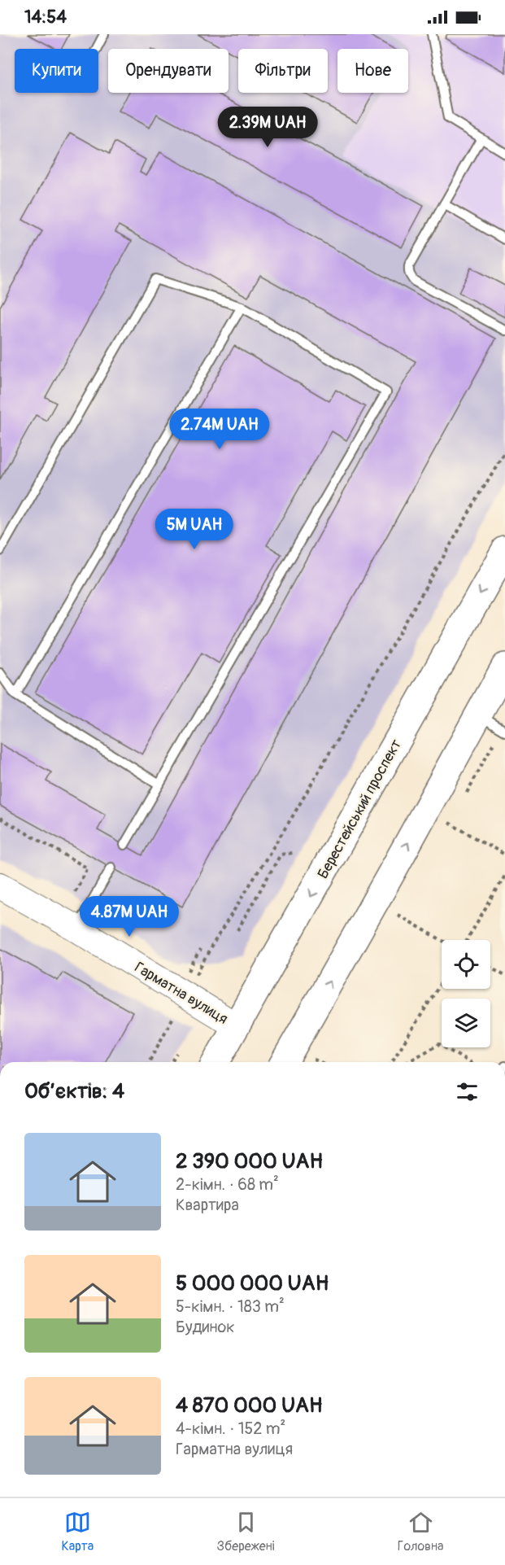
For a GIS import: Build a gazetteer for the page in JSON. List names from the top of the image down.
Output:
{
  "streets": {
    "main road": ["Берестейський проспект"],
    "street": ["Гарматна вулиця"]
  },
  "crossings": [
    ["Берестейський проспект", "Гарматна вулиця"]
  ],
  "page": {
    "status": "14:54",
    "chip": [
      "Купити",
      "Орендувати",
      "Фільтри",
      "Нове"
    ],
    "price": [
      "2.39M UAH",
      "2.74M UAH",
      "5M UAH",
      "4.87M UAH"
    ],
    "heading": "Об’єктів: 4",
    "list": [
      {
        "name": "2 390 000 UAH",
        "note": "2-кімн. · 68 m² · Квартира"
      },
      {
        "name": "5 000 000 UAH",
        "note": "5-кімн. · 183 m² · Будинок"
      },
      {
        "name": "4 870 000 UAH",
        "note": "4-кімн. · 152 m² · Гарматна вулиця"
      }
    ],
    "tabs": ["Карта", "Збережені", "Головна"]
  }
}
